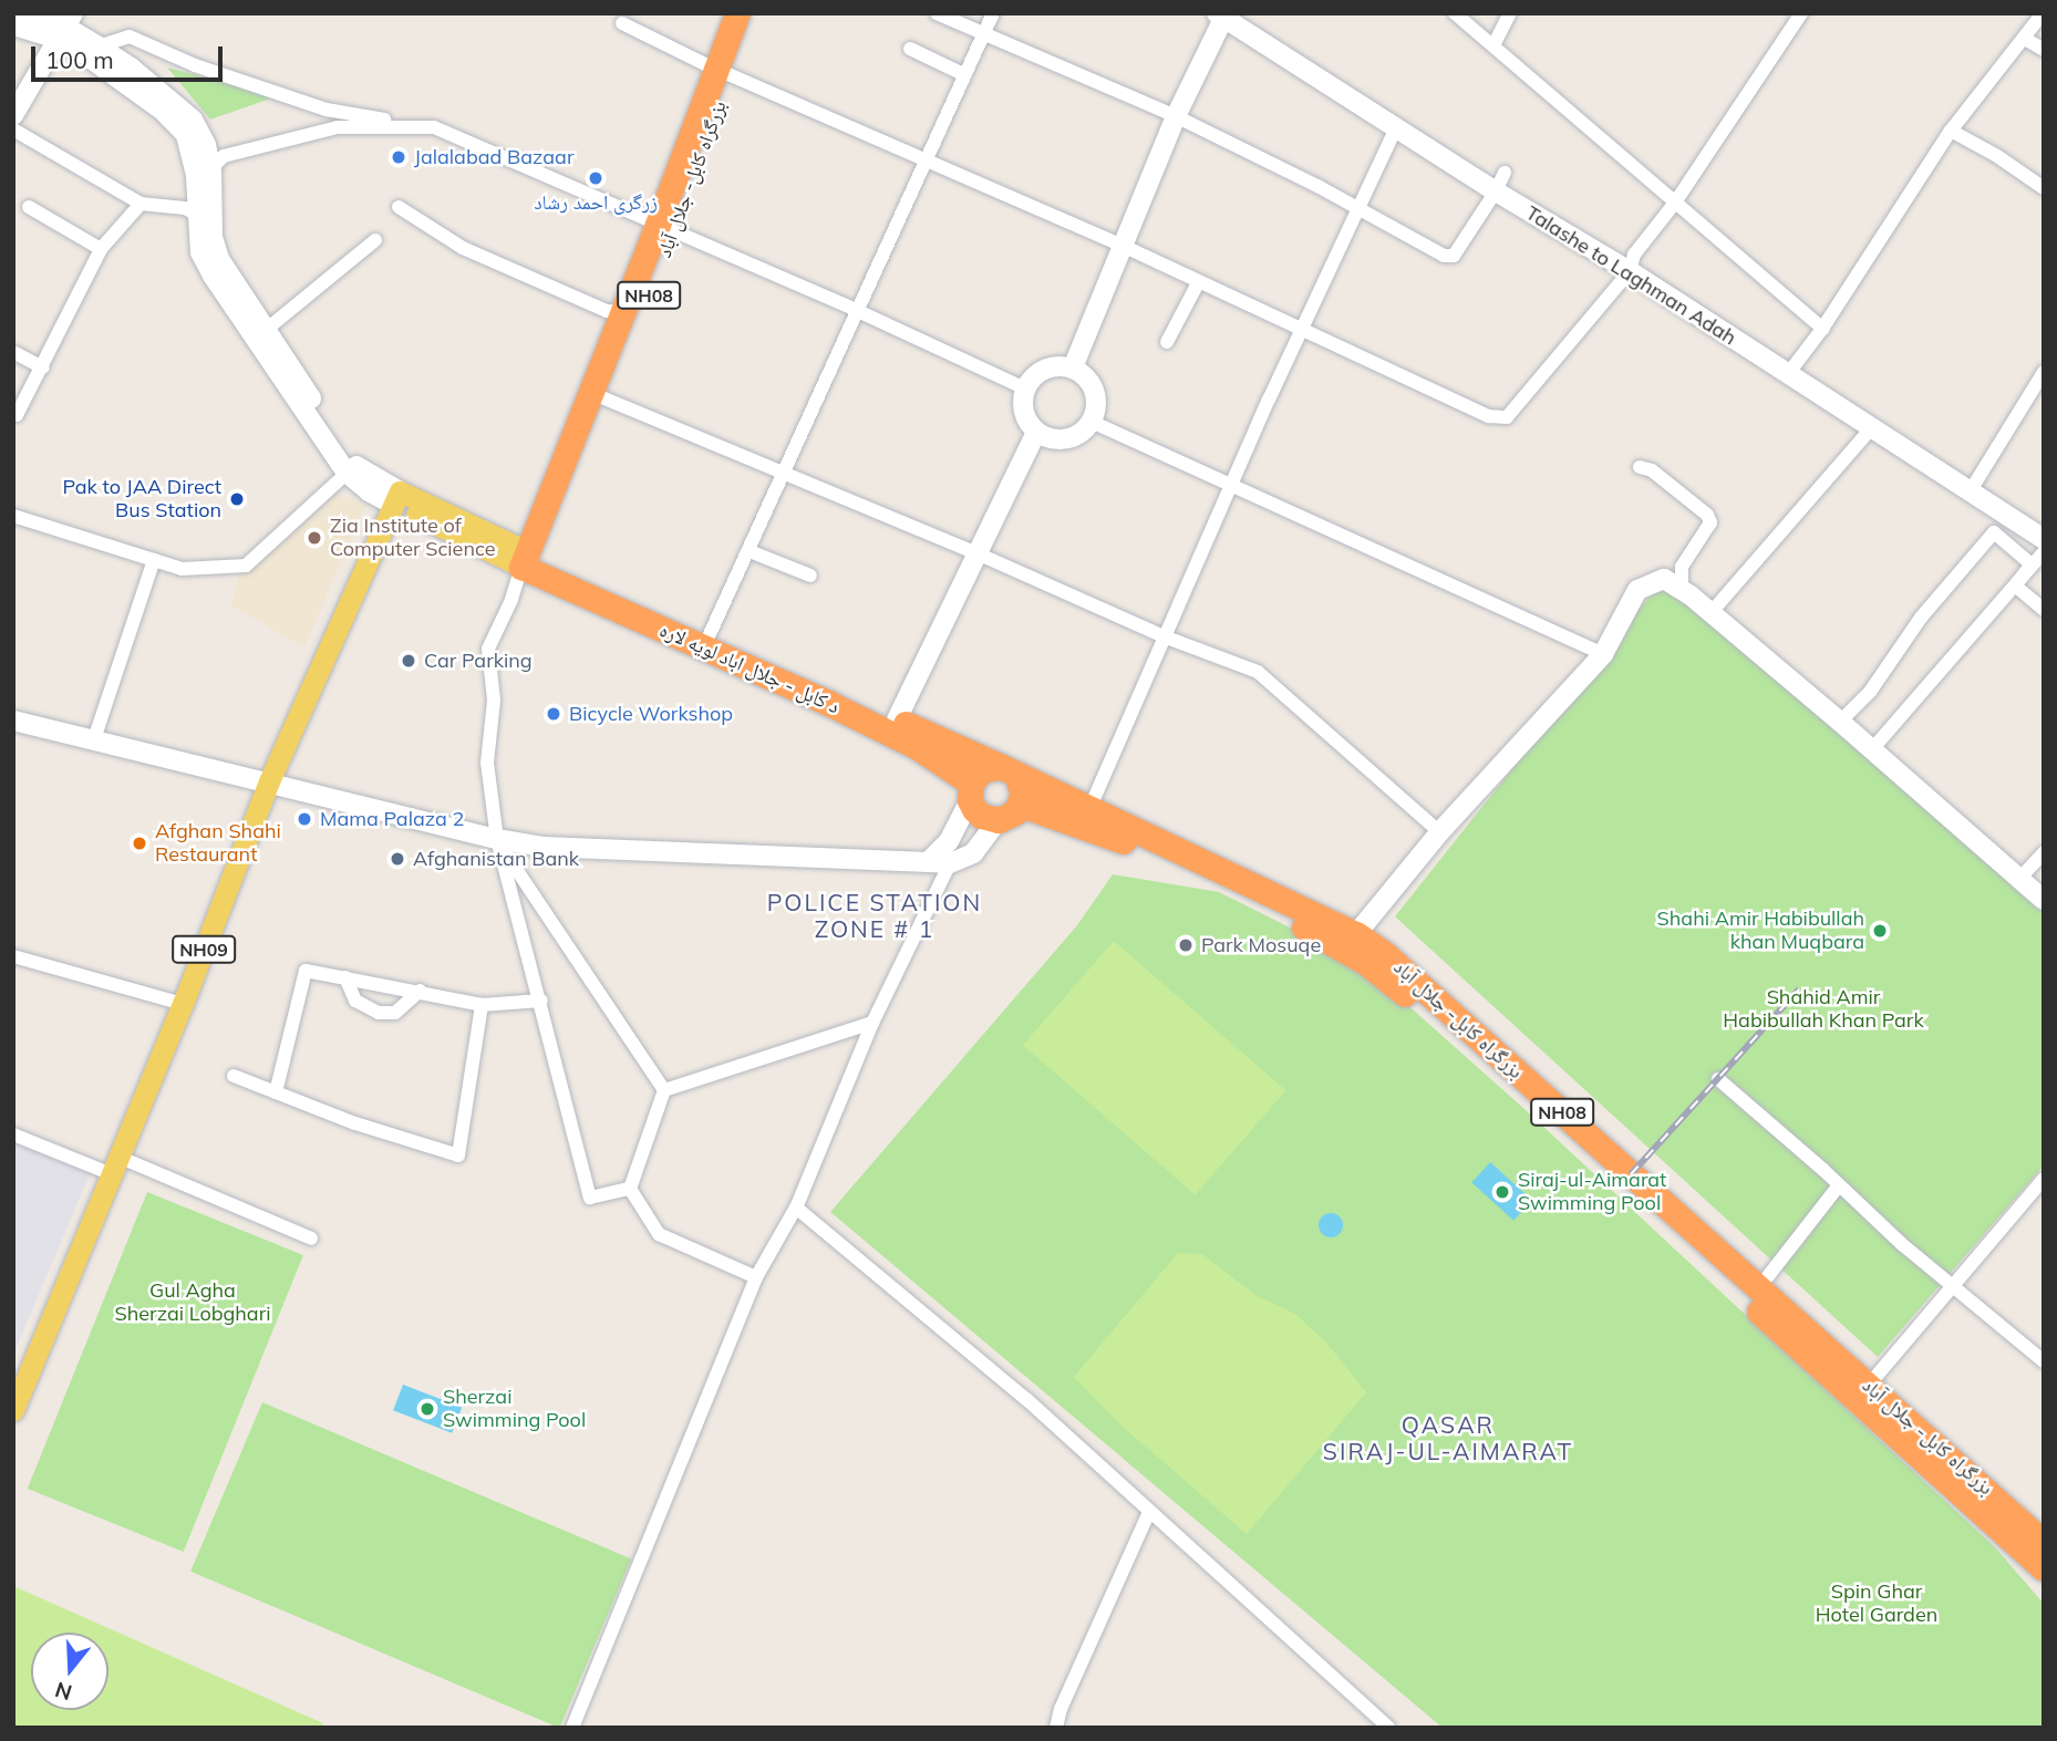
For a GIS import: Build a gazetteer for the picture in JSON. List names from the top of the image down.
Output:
{
  "streets": {
    "highway": ["بزرگراه کابل- جلال آباد", "NH08", "د کابل - جلال اباد لویه لاره"],
    "main road": ["Talashe to Laghman Adah", "NH09"]
  },
  "crossings": [
    ["بزرگراه کابل- جلال آباد", "د کابل - جلال اباد لویه لاره"]
  ],
  "districts": ["POLICE STATION ZONE # 1", "QASAR SIRAJ-UL-AIMARAT"],
  "parks": ["Shahid Amir Habibullah Khan Park", "Gul Agha Sherzai Lobghari", "Spin Ghar Hotel Garden"],
  "places": [
    "Jalalabad Bazaar",
    "زرگری احمد رشاد",
    "Pak to JAA Direct Bus Station",
    "Zia Institute of Computer Science",
    "Car Parking",
    "Bicycle Workshop",
    "Mama Palaza 2",
    "Afghan Shahi Restaurant",
    "Afghanistan Bank",
    "Shahi Amir Habibullah khan Muqbara",
    "Park Mosuqe",
    "Siraj-ul-Aimarat Swimming Pool",
    "Sherzai Swimming Pool"
  ],
  "scale_bar": "100 m",
  "north": "bottom"
}
